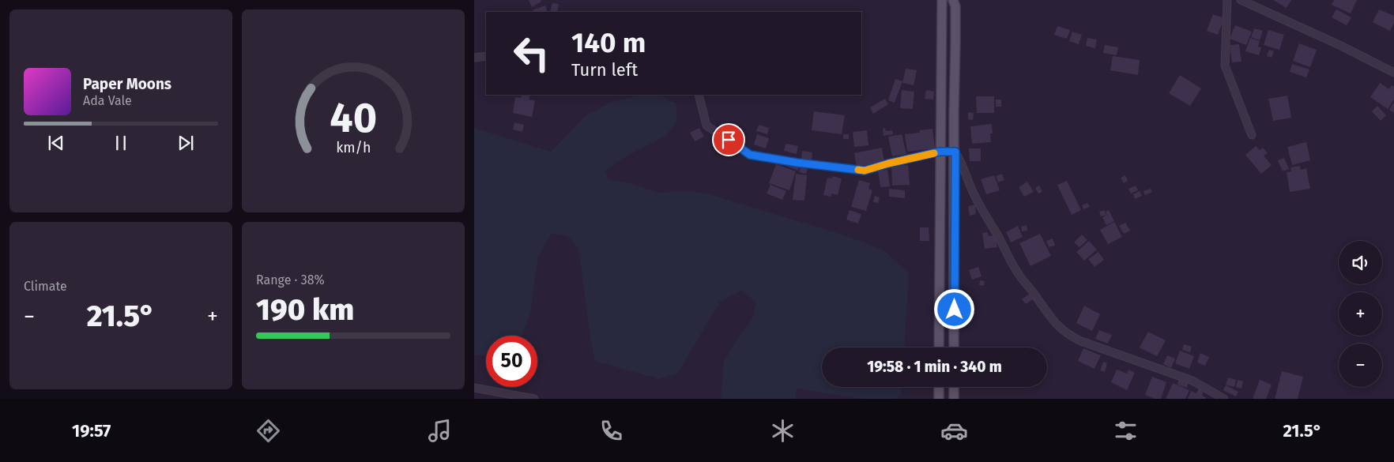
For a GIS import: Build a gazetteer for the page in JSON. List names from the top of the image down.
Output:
{
  "page": {
    "turn": ["140 m", "Turn left"],
    "song": ["Paper Moons", "Ada Vale"],
    "tile": [
      "Climate",
      ["Range · 38%", "190 km"]
    ],
    "map_buttons": ["+", "−"],
    "heat": ["−", "21.5°", "+"],
    "limit": "50",
    "trip": "19:58 · 1 min · 340 m",
    "tabs": ["19:57", "21.5°"],
    "gauge": ["40", "km/h"]
  }
}
